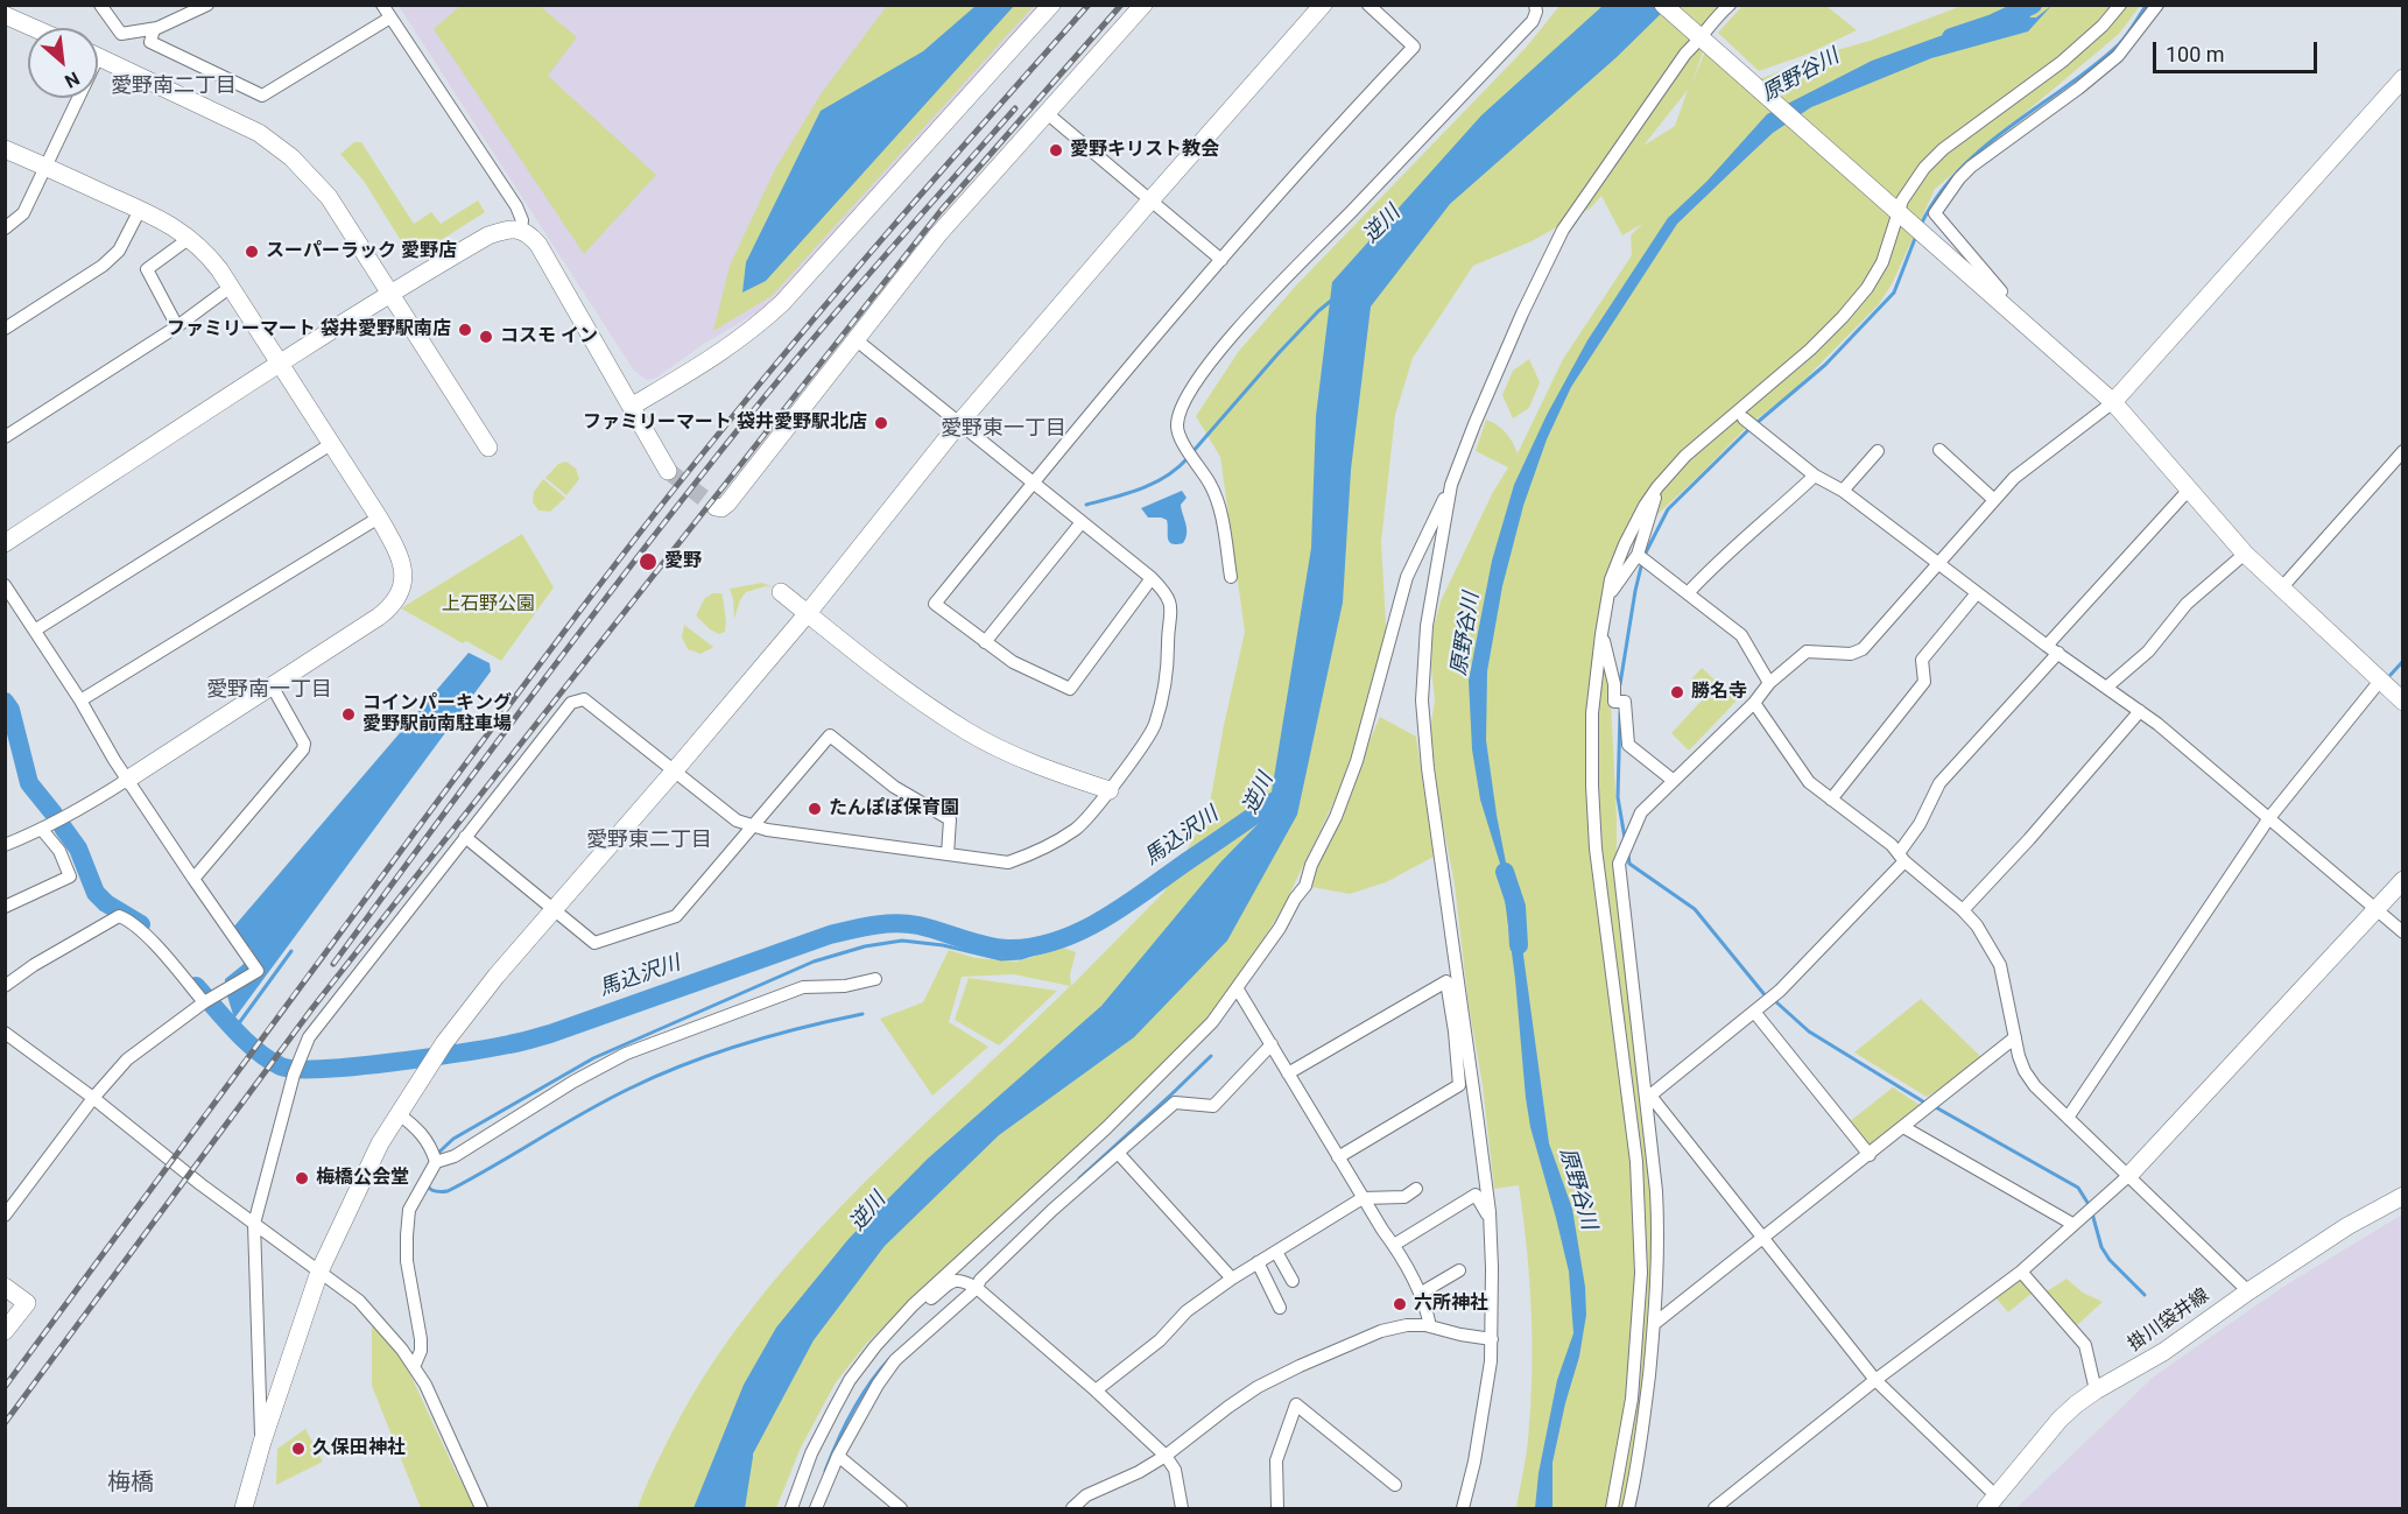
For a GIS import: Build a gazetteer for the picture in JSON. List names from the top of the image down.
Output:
{
  "streets": {
    "street": ["掛川袋井線"]
  },
  "districts": [
    "愛野南二丁目",
    "愛野東一丁目",
    "愛野南一丁目",
    "愛野東二丁目",
    "梅橋"
  ],
  "water": ["原野谷川", "逆川", "馬込沢川"],
  "parks": ["上石野公園"],
  "places": [
    "愛野キリスト教会",
    "スーパーラック 愛野店",
    "ファミリーマート 袋井愛野駅南店",
    "コスモ イン",
    "ファミリーマート 袋井愛野駅北店",
    "愛野",
    "勝名寺",
    "コインパーキング 愛野駅前南駐車場",
    "たんぽぽ保育園",
    "梅橋公会堂",
    "六所神社",
    "久保田神社"
  ],
  "scale_bar": "100 m",
  "north": "bottom right"
}
